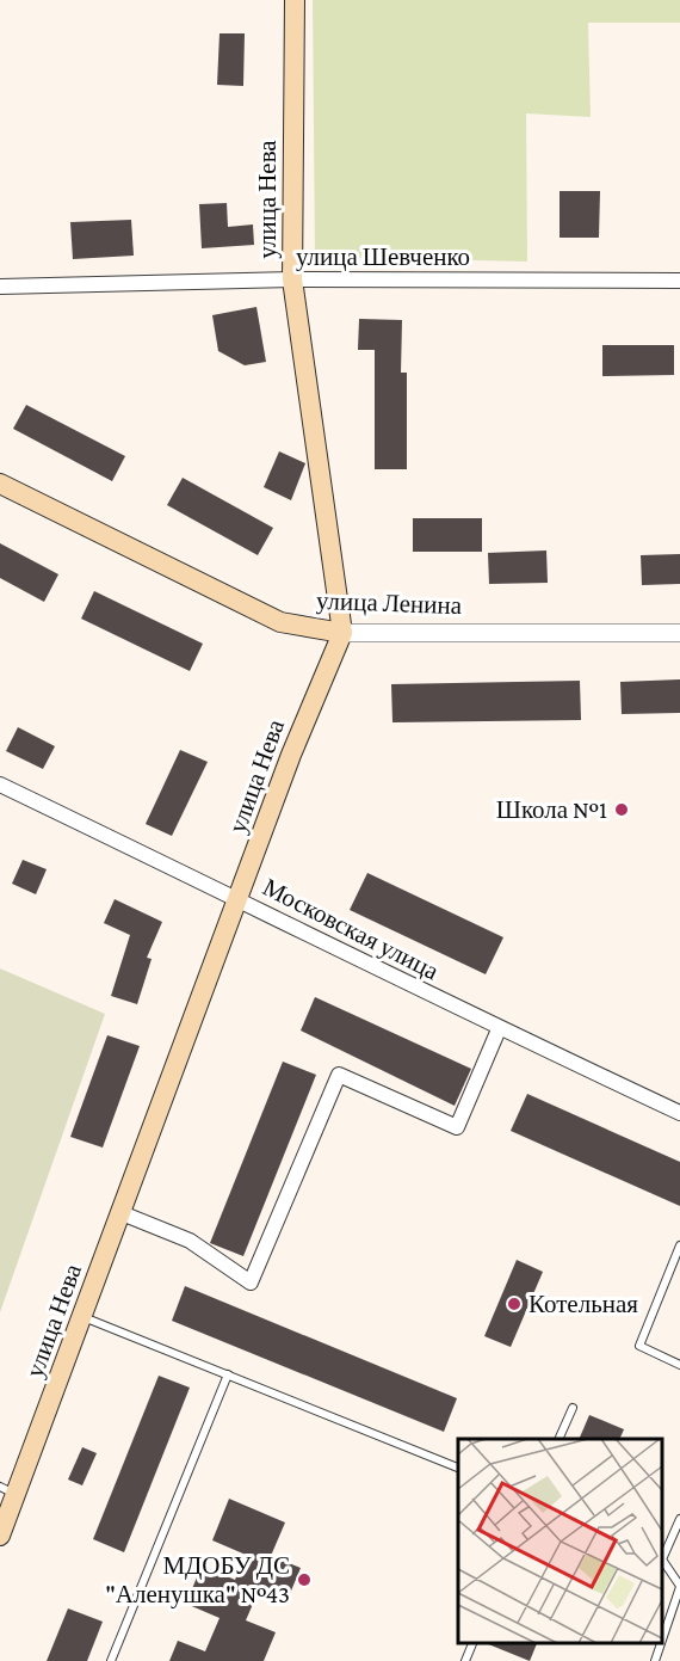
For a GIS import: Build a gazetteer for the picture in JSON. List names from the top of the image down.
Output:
{
  "streets": {
    "main road": ["улица Нева", "улица Ленина"],
    "street": ["улица Шевченко", "Московская улица"]
  },
  "crossings": [
    ["улица Нева", "улица Шевченко"],
    ["улица Нева", "улица Ленина"],
    ["улица Нева", "Московская улица"]
  ],
  "places": ["Школа №1", "Котельная", "МДОБУ ДС \"Аленушка\" №43"]
}
